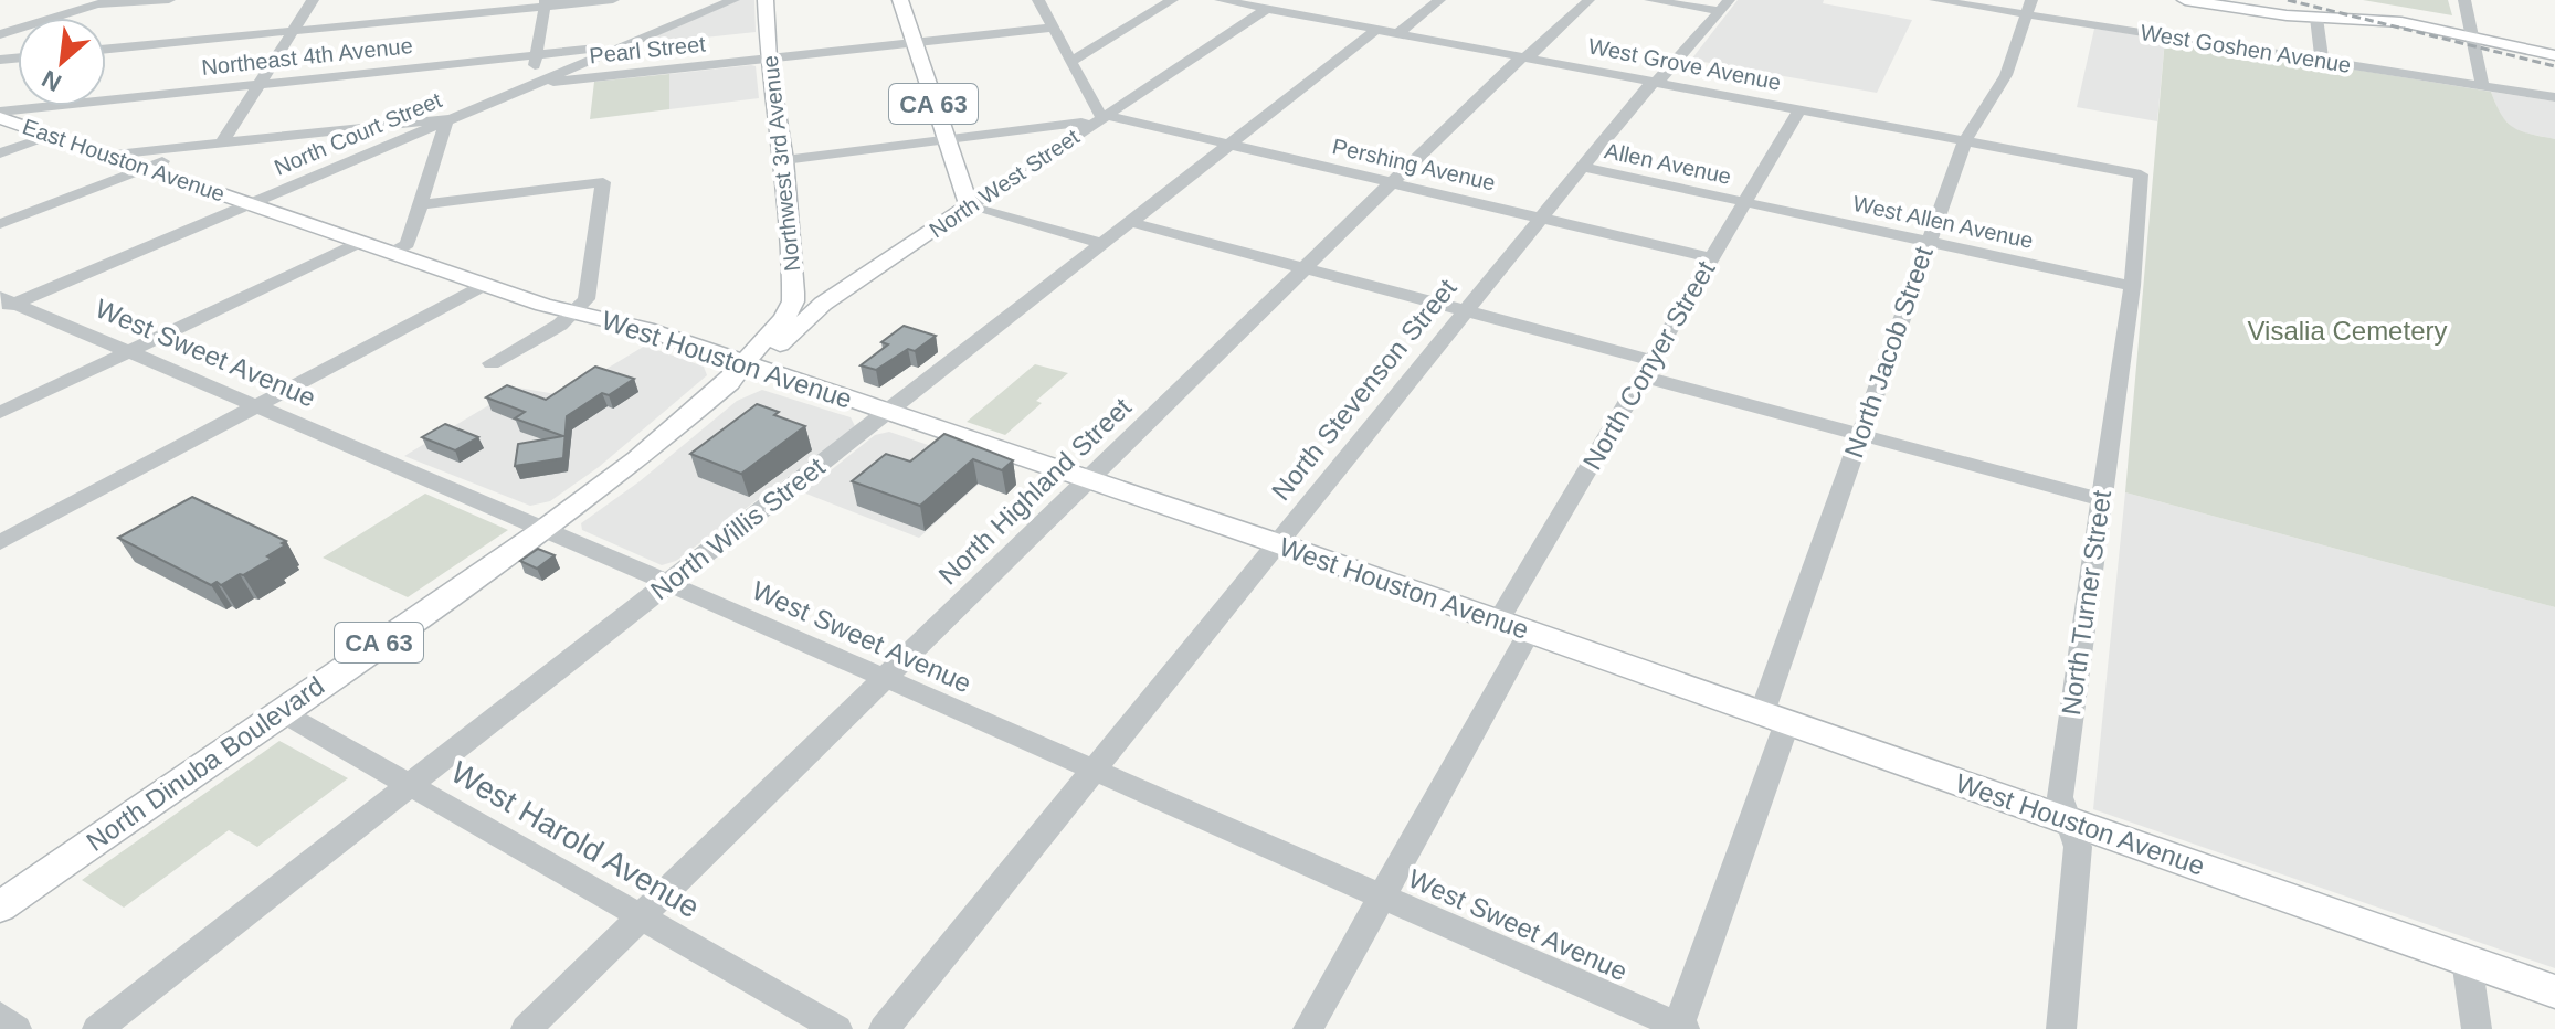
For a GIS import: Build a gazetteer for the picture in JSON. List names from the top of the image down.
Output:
{
  "streets": {
    "main road": [
      "CA 63",
      "East Houston Avenue",
      "Northwest 3rd Avenue",
      "North West Street",
      "West Houston Avenue",
      "North Dinuba Boulevard"
    ],
    "street": [
      "West Goshen Avenue",
      "Pearl Street",
      "Northeast 4th Avenue",
      "West Grove Avenue",
      "North Court Street",
      "Allen Avenue",
      "Pershing Avenue",
      "West Allen Avenue",
      "North Jacob Street",
      "West Sweet Avenue",
      "North Conyer Street",
      "North Stevenson Street",
      "North Highland Street",
      "North Willis Street",
      "North Turner Street",
      "West Harold Avenue"
    ]
  },
  "crossings": [
    ["West Goshen Avenue", "North Jacob Street"],
    ["Pearl Street", "CA 63"],
    ["Pearl Street", "North Court Street"],
    ["Pearl Street", "Northwest 3rd Avenue"],
    ["Northeast 4th Avenue", "North Court Street"],
    ["Northeast 4th Avenue", "East Houston Avenue"],
    ["West Grove Avenue", "North West Street"],
    ["West Grove Avenue", "North Jacob Street"],
    ["West Grove Avenue", "North Conyer Street"],
    ["West Grove Avenue", "North Stevenson Street"],
    ["West Grove Avenue", "North Highland Street"],
    ["West Grove Avenue", "North Willis Street"],
    ["West Grove Avenue", "North Turner Street"],
    ["CA 63", "North West Street"],
    ["North Court Street", "East Houston Avenue"],
    ["North Court Street", "West Sweet Avenue"],
    ["North Court Street", "West Houston Avenue"],
    ["East Houston Avenue", "West Houston Avenue"],
    ["Northwest 3rd Avenue", "North West Street"],
    ["Northwest 3rd Avenue", "West Houston Avenue"],
    ["Northwest 3rd Avenue", "North Dinuba Boulevard"],
    ["Allen Avenue", "West Allen Avenue"],
    ["Allen Avenue", "North Conyer Street"],
    ["Allen Avenue", "North Stevenson Street"],
    ["Pershing Avenue", "North West Street"],
    ["Pershing Avenue", "North Conyer Street"],
    ["Pershing Avenue", "North Stevenson Street"],
    ["Pershing Avenue", "North Highland Street"],
    ["Pershing Avenue", "North Willis Street"],
    ["North West Street", "West Houston Avenue"],
    ["North West Street", "North Dinuba Boulevard"],
    ["West Allen Avenue", "North Jacob Street"],
    ["West Allen Avenue", "North Conyer Street"],
    ["West Allen Avenue", "North Turner Street"],
    ["North Jacob Street", "West Sweet Avenue"],
    ["North Jacob Street", "West Houston Avenue"],
    ["West Sweet Avenue", "North Stevenson Street"],
    ["West Sweet Avenue", "North Highland Street"],
    ["West Sweet Avenue", "North Willis Street"],
    ["West Sweet Avenue", "North Dinuba Boulevard"],
    ["West Houston Avenue", "North Conyer Street"],
    ["West Houston Avenue", "North Stevenson Street"],
    ["West Houston Avenue", "North Highland Street"],
    ["West Houston Avenue", "North Willis Street"],
    ["West Houston Avenue", "North Turner Street"],
    ["West Houston Avenue", "North Dinuba Boulevard"],
    ["North Highland Street", "West Harold Avenue"],
    ["North Willis Street", "West Harold Avenue"],
    ["North Dinuba Boulevard", "West Harold Avenue"]
  ],
  "parks": ["Visalia Cemetery"],
  "north": "bottom left"
}
